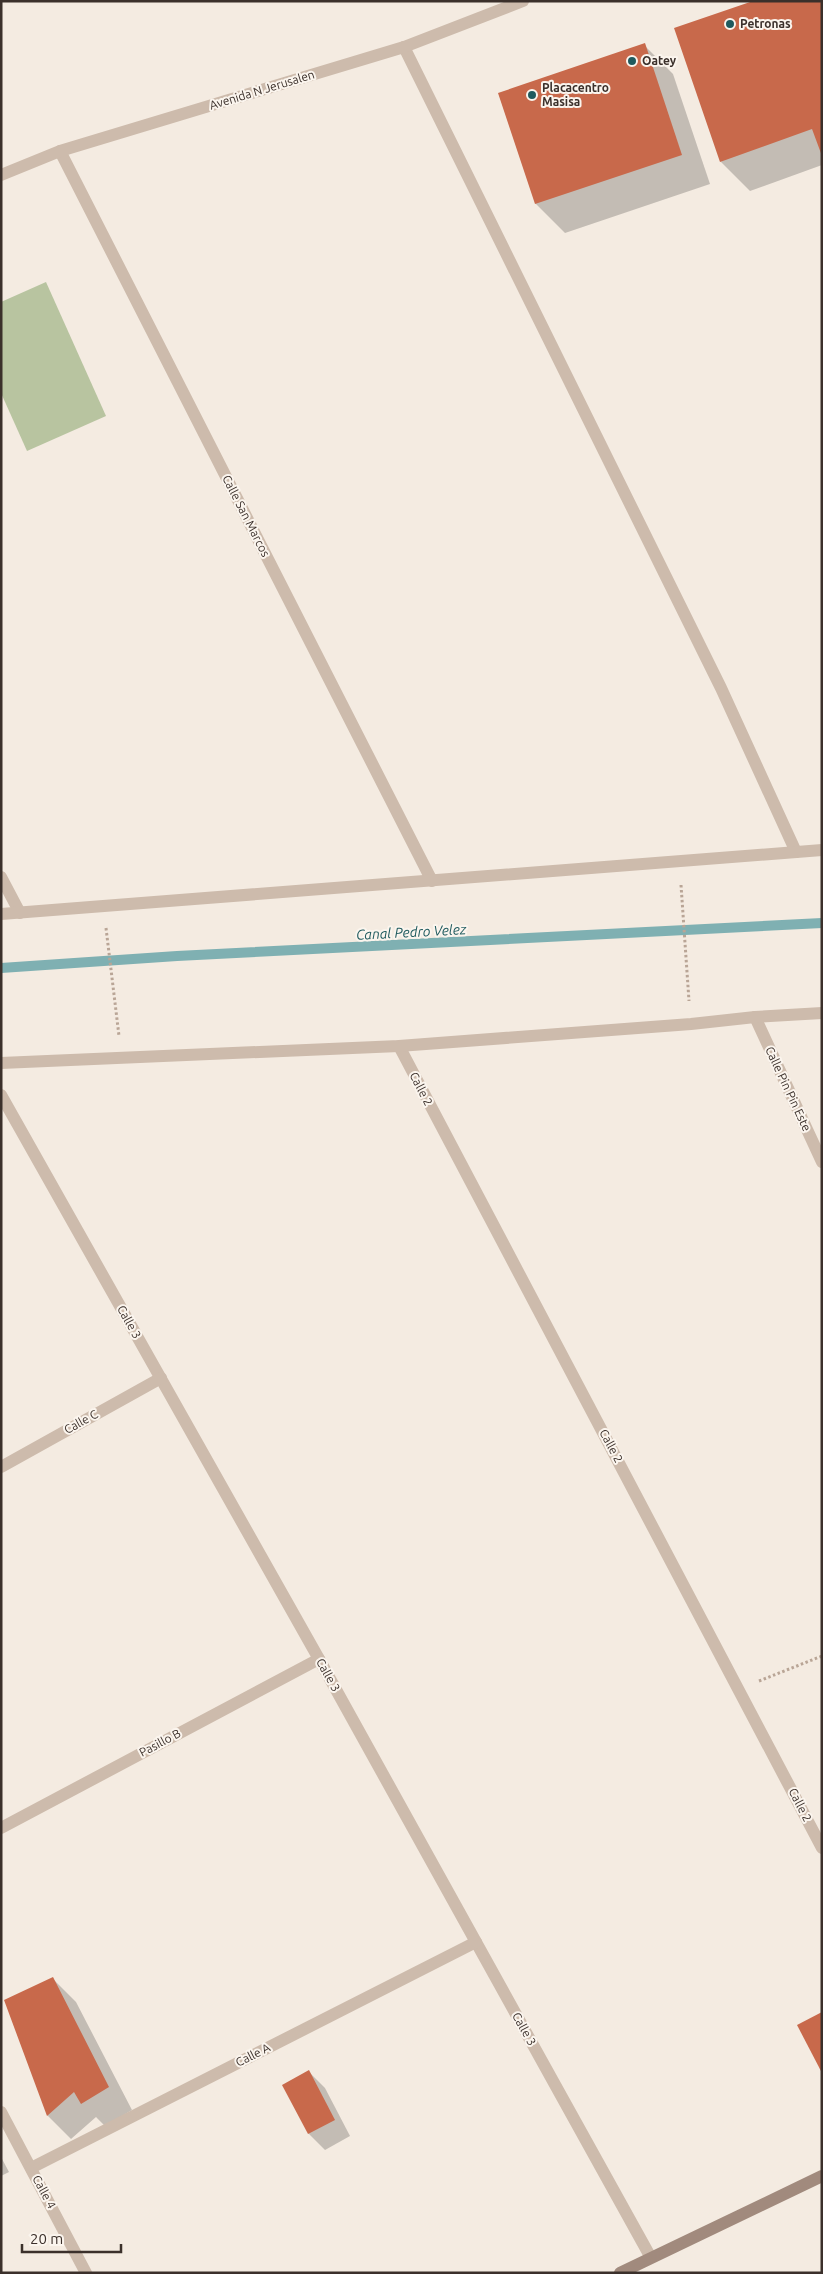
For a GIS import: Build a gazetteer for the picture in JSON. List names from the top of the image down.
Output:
{
  "streets": {
    "street": [
      "Avenida N Jerusalen",
      "Calle San Marcos",
      "Calle 2",
      "Calle Pin Pin Este",
      "Calle 3",
      "Calle C",
      "Pasillo B",
      "Calle A",
      "Calle 4"
    ]
  },
  "crossings": [
    ["Avenida N Jerusalen", "Calle San Marcos"],
    ["Calle 3", "Calle C"],
    ["Calle 3", "Pasillo B"],
    ["Calle 3", "Calle A"],
    ["Calle A", "Calle 4"]
  ],
  "water": ["Canal Pedro Velez"],
  "places": ["Petronas", "Oatey", "Placacentro Masisa"],
  "scale_bar": "20 m"
}
